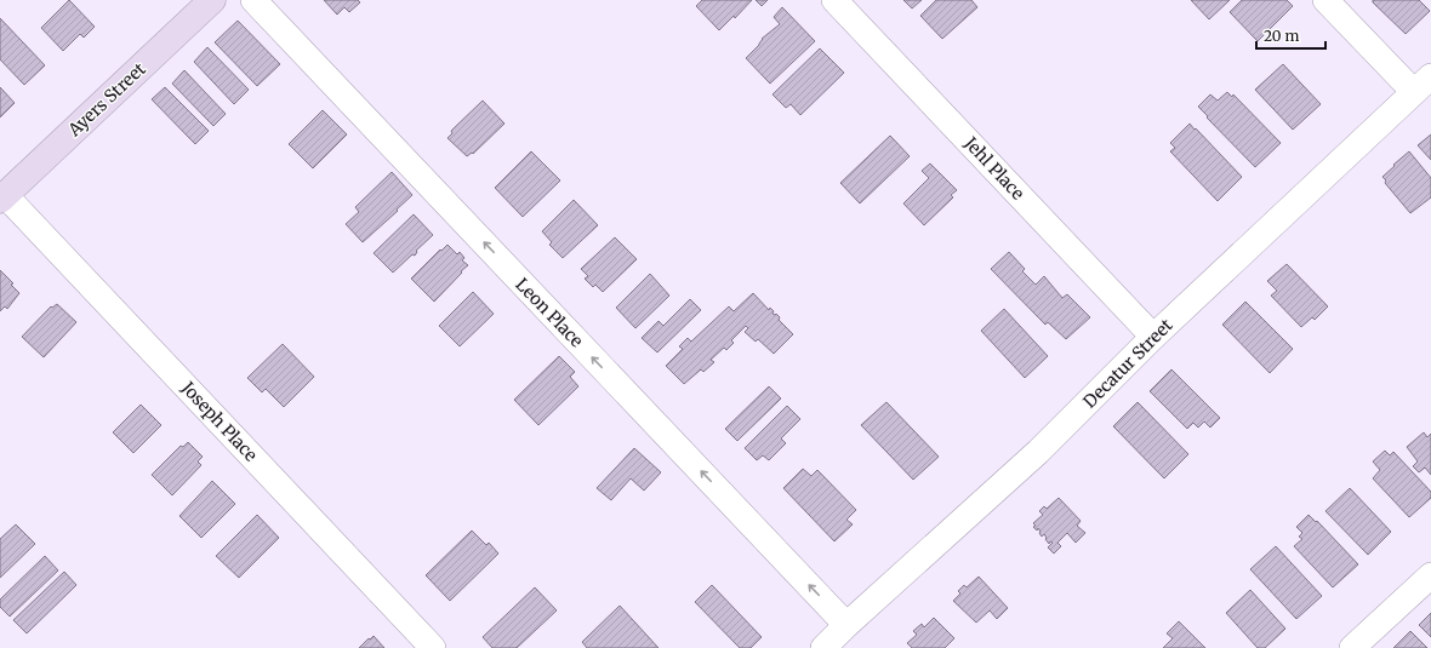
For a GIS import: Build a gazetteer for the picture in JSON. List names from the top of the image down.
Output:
{
  "streets": {
    "street": [
      "Ayers Street",
      "Jehl Place",
      "Leon Place",
      "Decatur Street",
      "Joseph Place"
    ]
  },
  "crossings": [
    ["Ayers Street", "Joseph Place"],
    ["Jehl Place", "Decatur Street"],
    ["Leon Place", "Decatur Street"]
  ],
  "one_way": ["Leon Place"],
  "scale_bar": "20 m"
}
